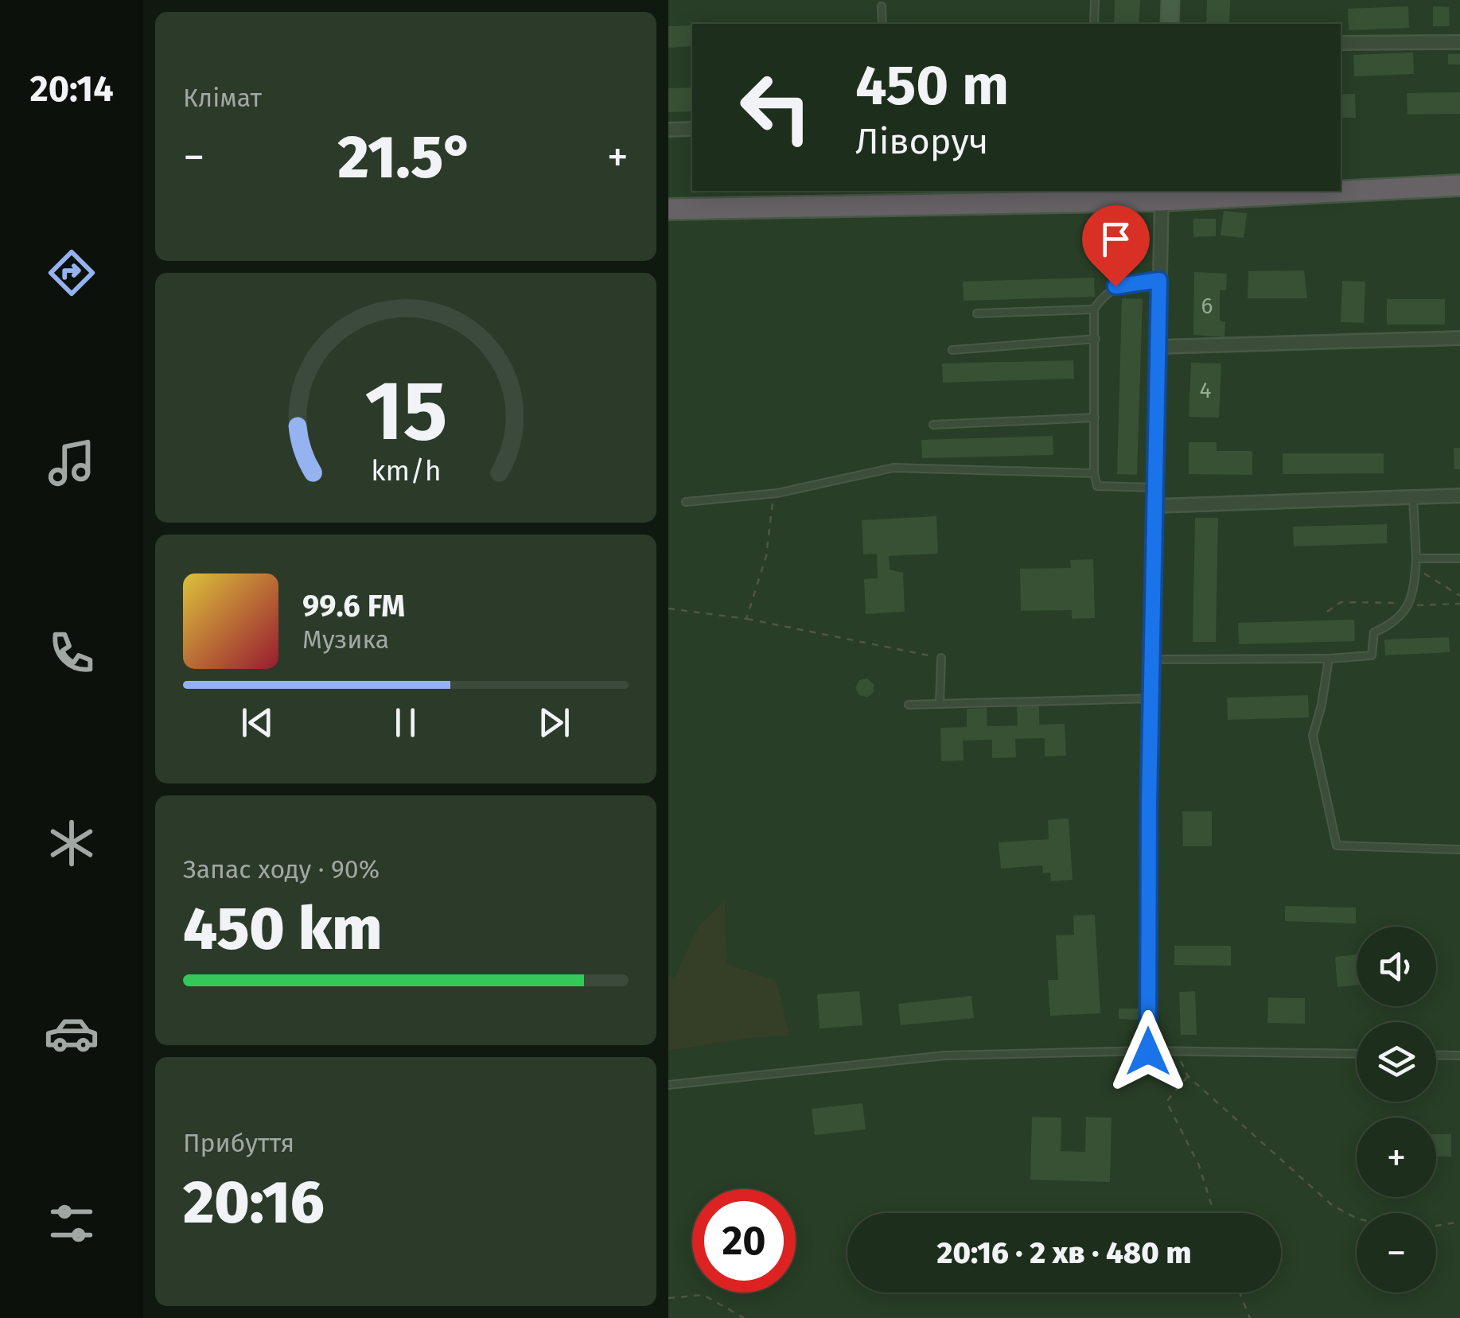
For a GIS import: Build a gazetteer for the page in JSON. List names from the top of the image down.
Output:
{
  "house_numbers": ["6", "4"],
  "page": {
    "tabs": "20:14",
    "tile": [
      "Клімат",
      ["Запас ходу · 90%", "450 km"],
      ["Прибуття", "20:16"]
    ],
    "turn": ["450 m", "Ліворуч"],
    "heat": ["−", "21.5°", "+"],
    "song": ["99.6 FM", "Музика"],
    "map_buttons": ["+", "−"],
    "limit": "20",
    "trip": "20:16 · 2 хв · 480 m",
    "gauge": ["15", "km/h"]
  }
}
